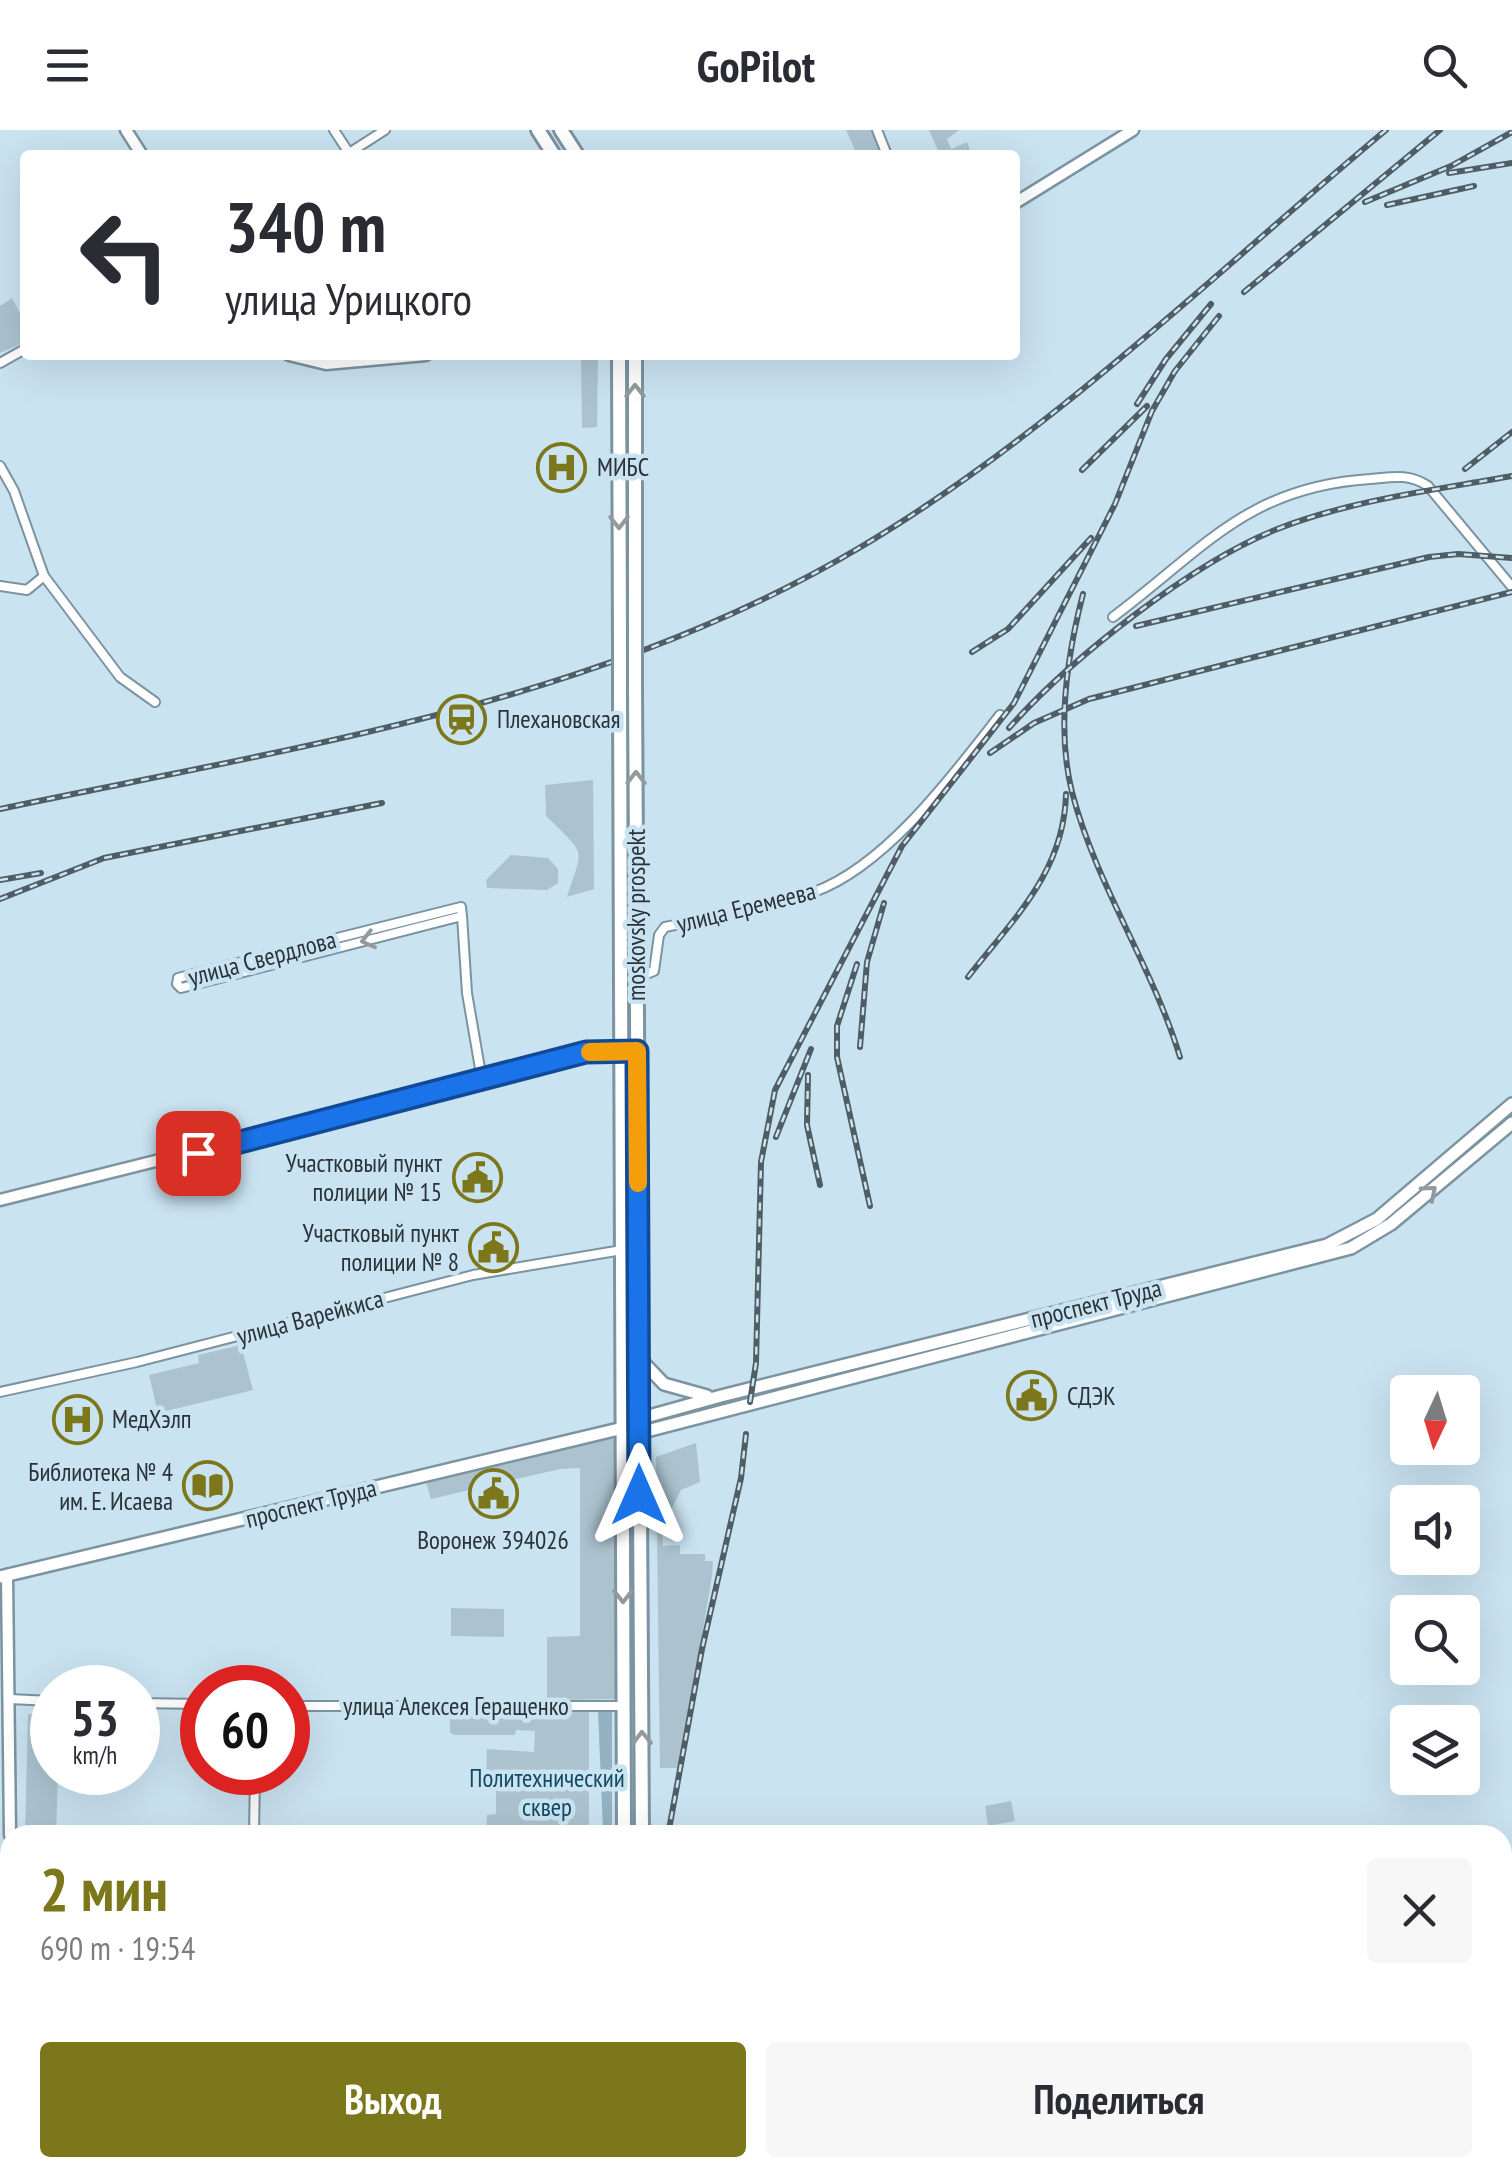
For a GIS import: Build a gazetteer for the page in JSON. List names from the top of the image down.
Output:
{
  "streets": {
    "main road": ["moskovsky prospekt", "проспект Труда"],
    "street": [
      "улица Еремеева",
      "улица Свердлова",
      "улица Варейкиса",
      "улица Алексея Геращенко"
    ]
  },
  "crossings": [
    ["улица Еремеева", "moskovsky prospekt"],
    ["moskovsky prospekt", "проспект Труда"],
    ["moskovsky prospekt", "улица Варейкиса"],
    ["moskovsky prospekt", "улица Алексея Геращенко"]
  ],
  "parks": ["Политехнический сквер"],
  "places": {
    "hospital": ["МИБС", "МедХэлп"],
    "station": ["Плехановская"],
    "public building": [
      "Участковый пункт полиции № 15",
      "Участковый пункт полиции № 8",
      "СДЭК",
      "Воронеж 394026"
    ],
    "library": ["Библиотека № 4 им. Е. Исаева"]
  },
  "north": "bottom",
  "page": {
    "header": "GoPilot",
    "turn": ["340 m", "улица Урицкого"],
    "speed": "53 km/h",
    "limit": "60",
    "heading": ["2 мин", "690 m · 19:54"],
    "buttons": ["Выход", "Поделиться"]
  }
}
